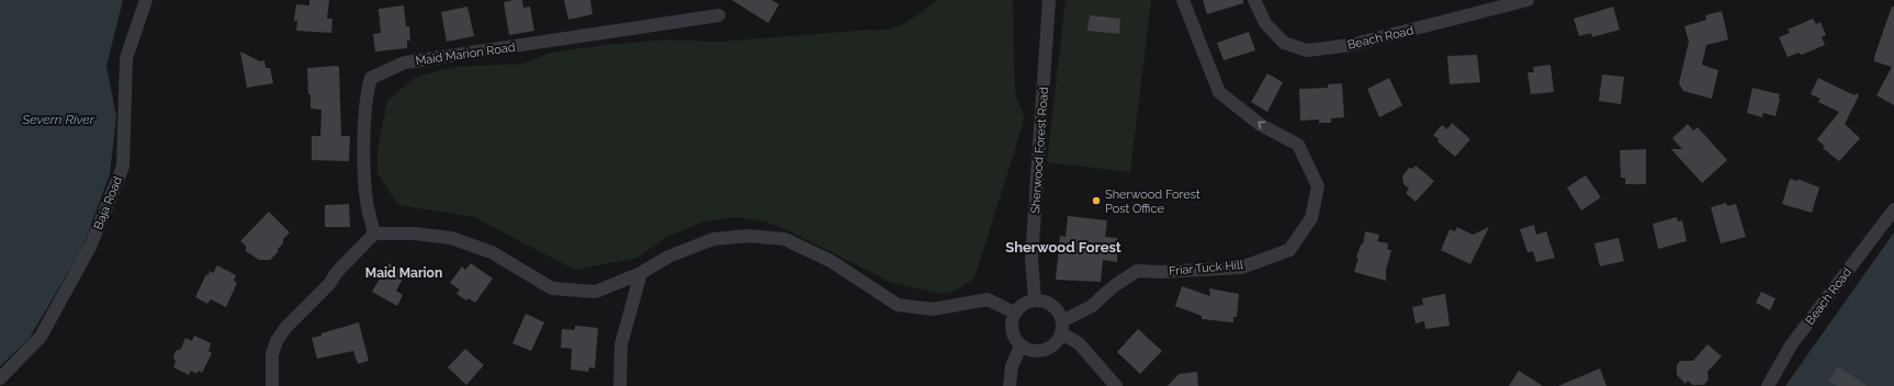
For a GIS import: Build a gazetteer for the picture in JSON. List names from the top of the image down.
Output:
{
  "streets": {
    "street": [
      "Beach Road",
      "Maid Marion Road",
      "Sherwood Forest Road",
      "Baja Road",
      "Friar Tuck Hill"
    ]
  },
  "crossings": [
    ["Sherwood Forest Road", "Friar Tuck Hill"]
  ],
  "districts": ["Sherwood Forest", "Maid Marion"],
  "water": ["Severn River"],
  "places": ["Sherwood Forest Post Office"]
}
